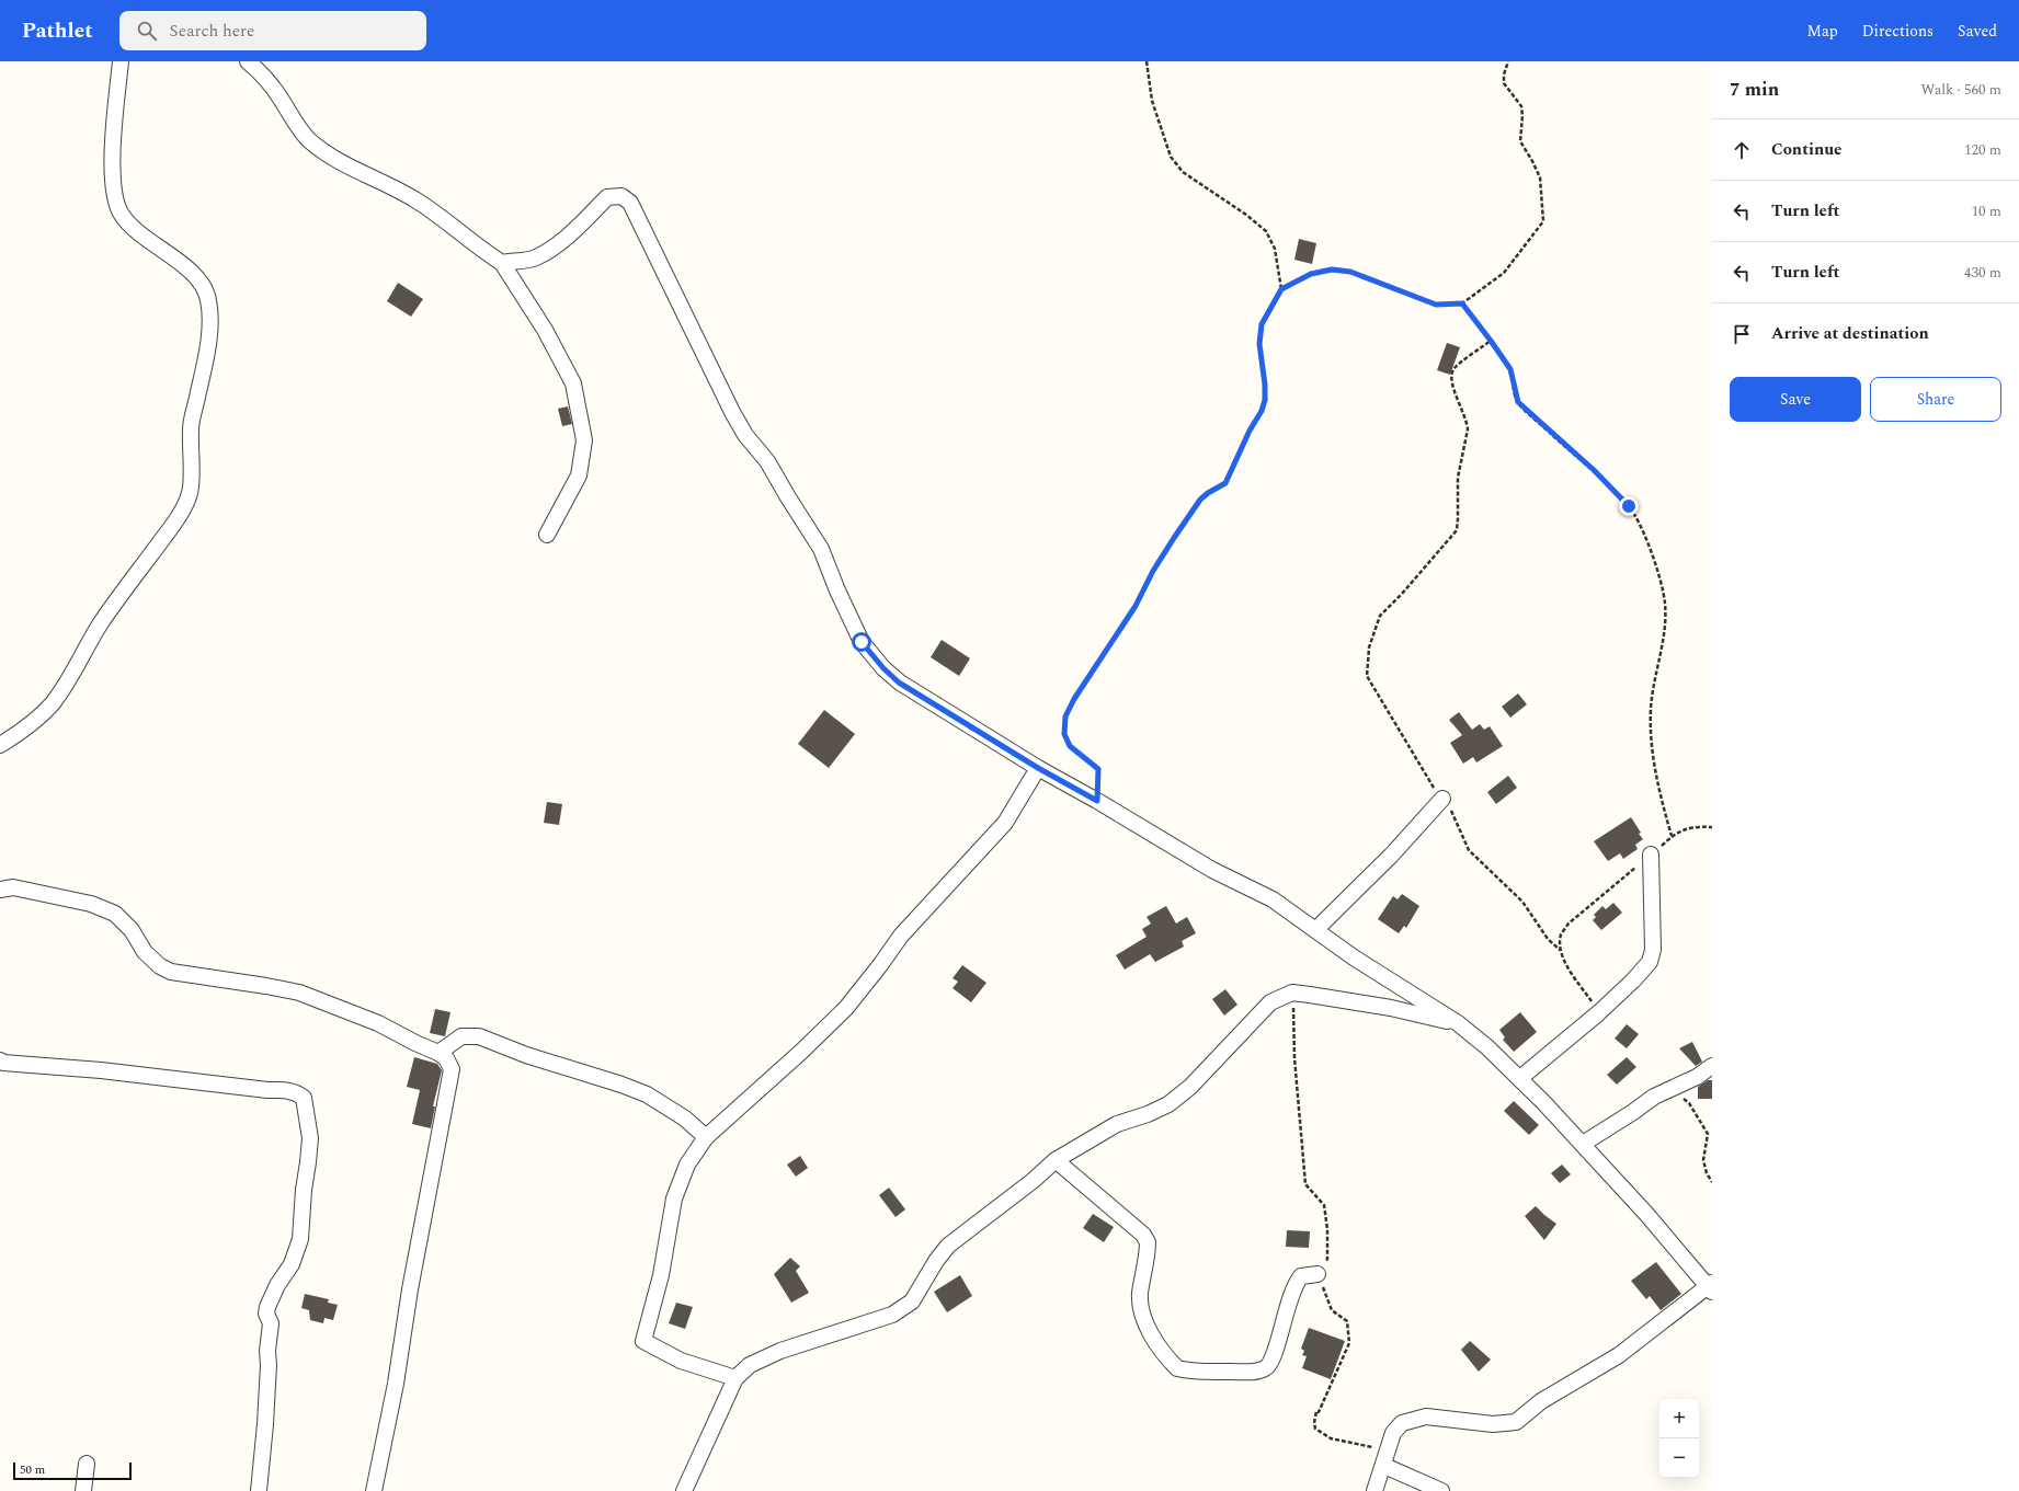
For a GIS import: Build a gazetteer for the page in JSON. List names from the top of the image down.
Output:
{
  "scale_bar": "50 m",
  "page": {
    "header": "Pathlet",
    "search": "Search here",
    "nav": ["Map", "Directions", "Saved"],
    "heading": ["7 min", "Walk · 560 m"],
    "list": [
      ["Continue", "120 m"],
      ["Turn left", "10 m"],
      ["Turn left", "430 m"],
      "Arrive at destination"
    ],
    "buttons": ["Save", "Share"],
    "map_buttons": ["+", "−"],
    "scale": "50 m"
  }
}
